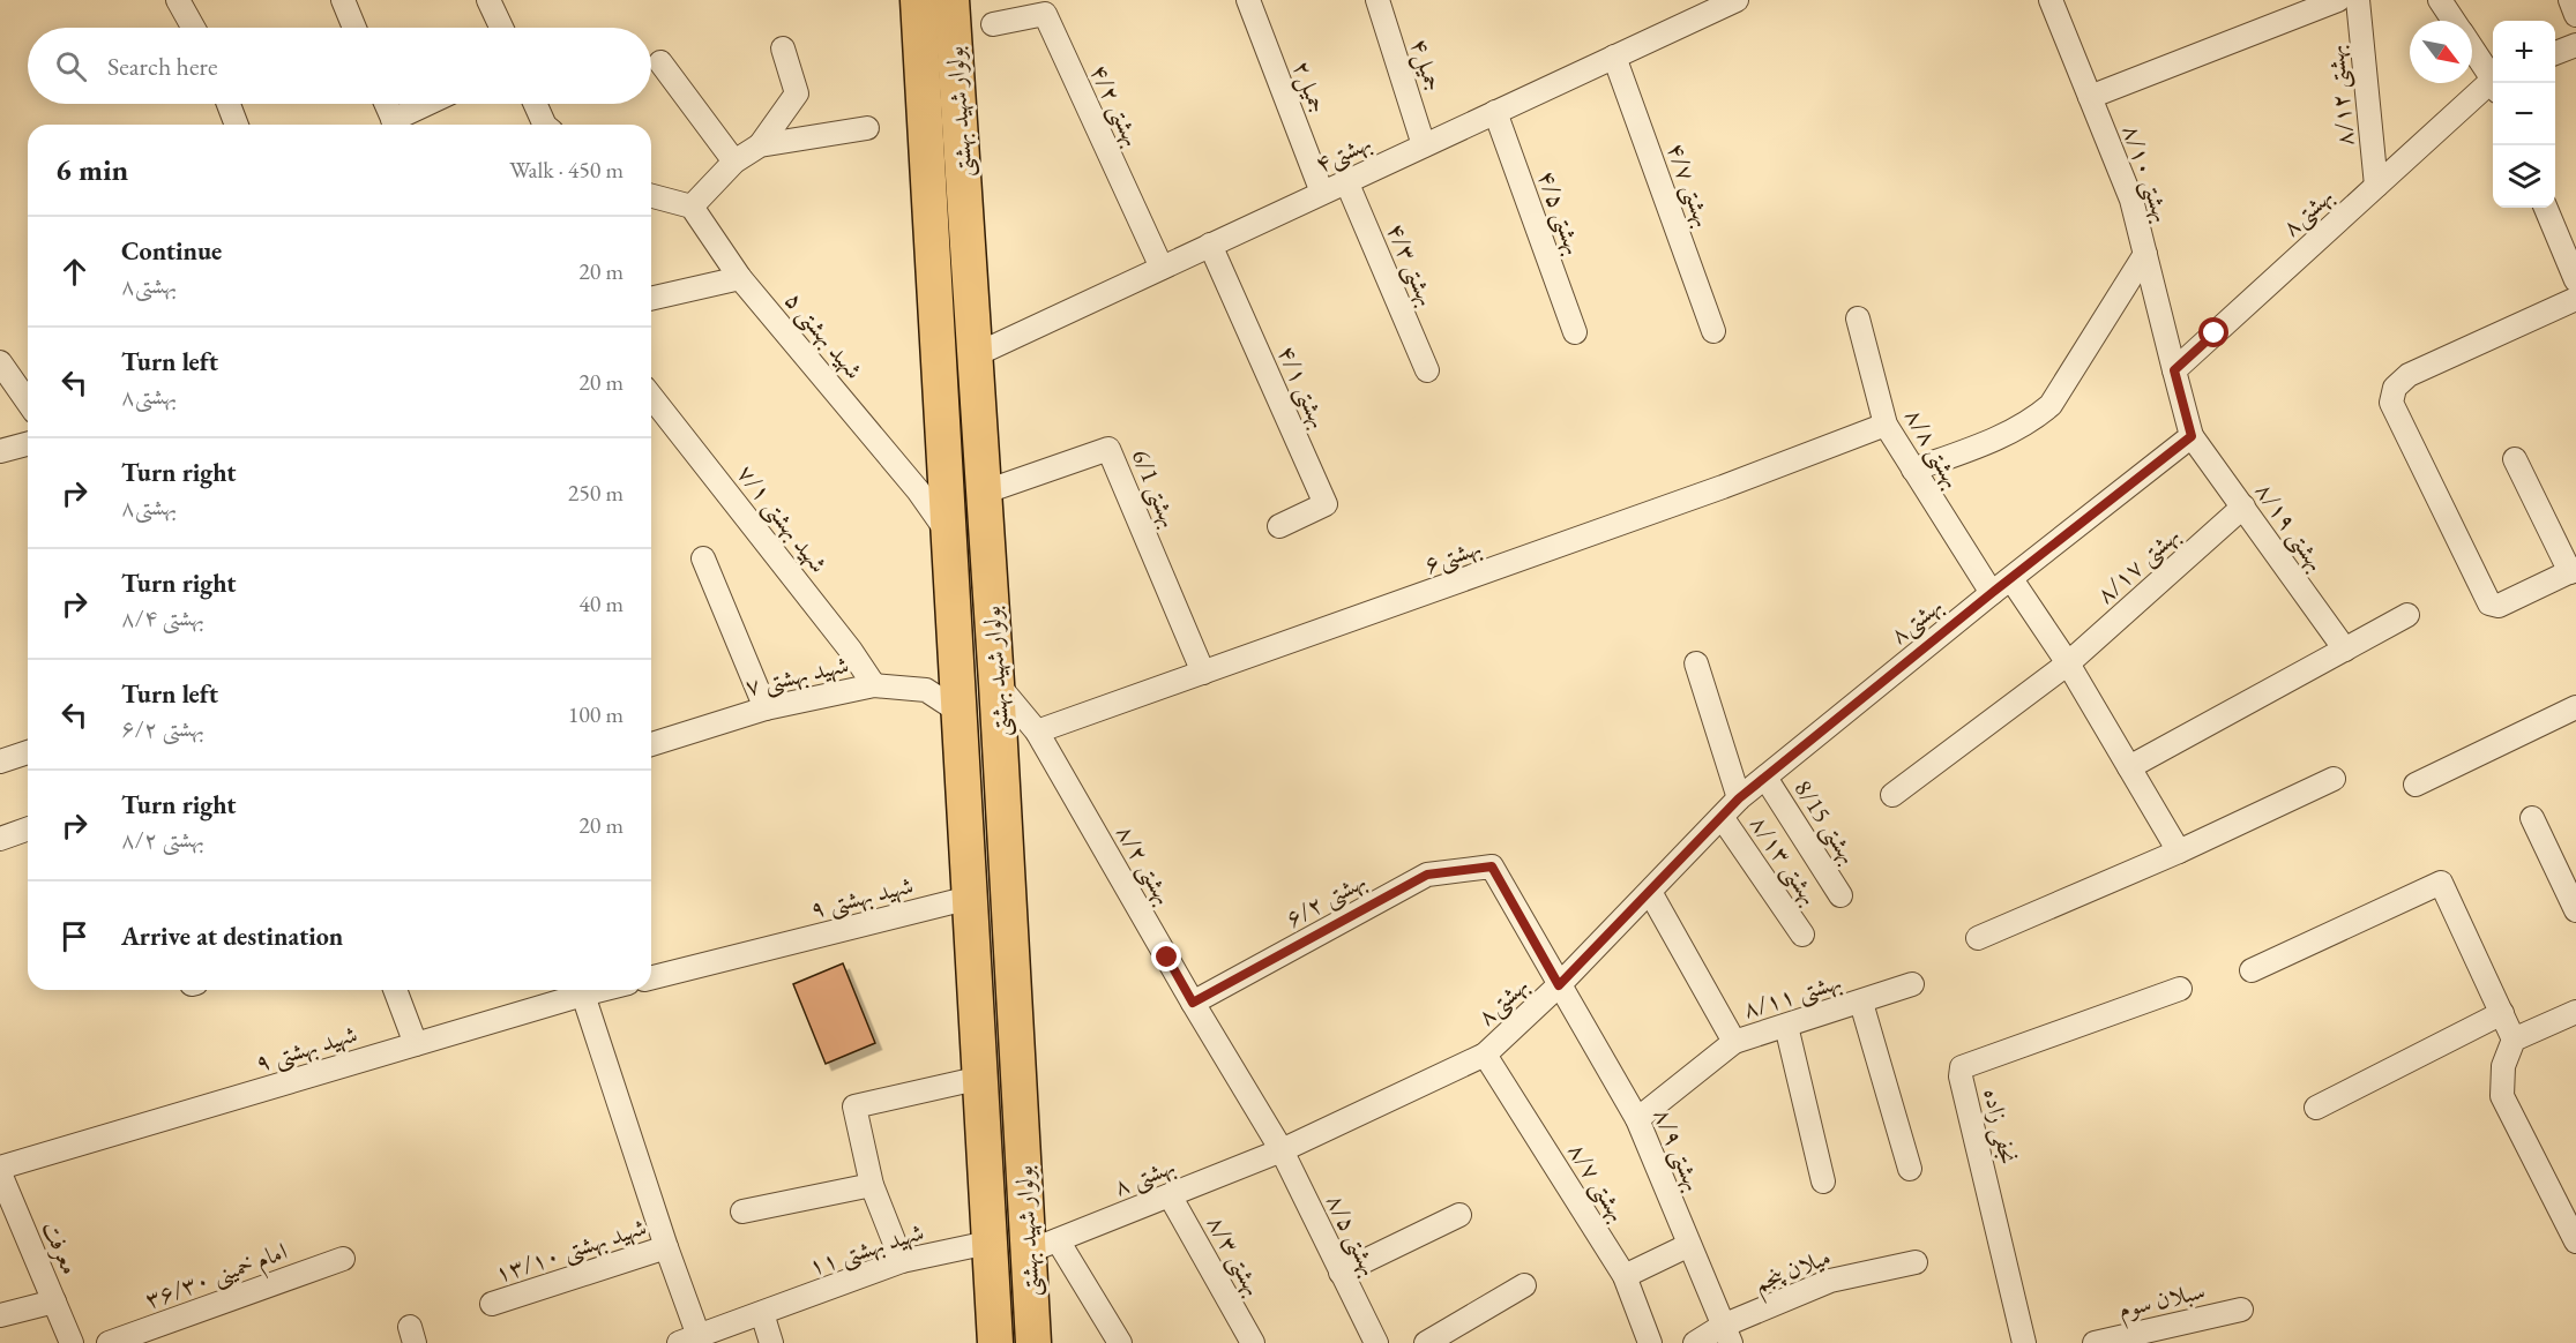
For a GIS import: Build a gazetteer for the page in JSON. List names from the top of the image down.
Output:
{
  "streets": {
    "main road": ["بولوار شهید بهشتی"],
    "street": [
      "جمیل۴",
      "جمیل۲",
      "بهشتی ۸/۱۲",
      "بهشتی ۴/۲",
      "بهشتی۴",
      "بهشتی ۸/۱۰",
      "بهشتی ۴/۷",
      "بهشتی۸",
      "بهشتی ۴/۵",
      "بهشتی ۴/۳",
      "شهید بهشتی ۵",
      "بهشتی ۴/۱",
      "بهشتی ۸/۸",
      "بهشتی 6/1",
      "شهید بهشتی ۷/۱",
      "بهشتی ۸/۱۹",
      "بهشتی۶",
      "بهشتی ۸/۱۷",
      "شهید بهشتی ۷",
      "بهشتی 8/15",
      "بهشتی ۸/۱۳",
      "بهشتی ۸/۲",
      "شهید بهشتی ۹",
      "بهشتی ۶/۲",
      "بهشتی ۸/۱۱",
      "نجفی زاده",
      "بهشتی ۸/۹",
      "۸ بهشتی",
      "بهشتی ۸/۷",
      "بهشتی ۸/۵",
      "معرفت",
      "شهید بهشتی ۱۱",
      "شهید بهشتی ۱۳/۱۰",
      "بهشتی ۸/۳",
      "میلان پنجم",
      "امام خمینی ۳۶/۳۰",
      "سبلان سوم"
    ]
  },
  "crossings": [
    ["جمیل۴", "بهشتی۴"],
    ["جمیل۲", "بهشتی۴"],
    ["بهشتی ۸/۱۲", "بهشتی۸"],
    ["بهشتی ۴/۲", "بهشتی۴"],
    ["بولوار شهید بهشتی", "بهشتی۴"],
    ["بولوار شهید بهشتی", "شهید بهشتی ۵"],
    ["بولوار شهید بهشتی", "بهشتی 6/1"],
    ["بولوار شهید بهشتی", "شهید بهشتی ۷"],
    ["بولوار شهید بهشتی", "بهشتی ۸/۲"],
    ["بولوار شهید بهشتی", "شهید بهشتی ۹"],
    ["بولوار شهید بهشتی", "۸ بهشتی"],
    ["بولوار شهید بهشتی", "شهید بهشتی ۱۱"],
    ["بهشتی۴", "بهشتی ۴/۷"],
    ["بهشتی۴", "بهشتی ۴/۵"],
    ["بهشتی۴", "بهشتی ۴/۳"],
    ["بهشتی۴", "بهشتی ۴/۱"],
    ["بهشتی ۸/۱۰", "بهشتی۸"],
    ["بهشتی۸", "بهشتی ۸/۸"],
    ["بهشتی۸", "بهشتی ۸/۱۹"],
    ["بهشتی۸", "بهشتی 8/15"],
    ["بهشتی۸", "بهشتی ۸/۱۳"],
    ["بهشتی۸", "بهشتی ۸/۲"],
    ["بهشتی۸", "بهشتی ۸/۱۱"],
    ["بهشتی۸", "بهشتی ۸/۹"],
    ["بهشتی۸", "۸ بهشتی"],
    ["بهشتی۸", "بهشتی ۸/۷"],
    ["بهشتی۸", "بهشتی ۸/۵"],
    ["بهشتی ۸/۸", "بهشتی۶"],
    ["بهشتی 6/1", "بهشتی۶"],
    ["شهید بهشتی ۷/۱", "شهید بهشتی ۷"],
    ["بهشتی ۸/۱۹", "بهشتی ۸/۱۷"],
    ["بهشتی۶", "بهشتی ۸/۲"],
    ["بهشتی ۸/۲", "بهشتی ۶/۲"],
    ["بهشتی ۸/۲", "۸ بهشتی"],
    ["بهشتی ۸/۲", "بهشتی ۸/۵"],
    ["شهید بهشتی ۹", "معرفت"],
    ["بهشتی ۶/۲", "بهشتی ۸/۹"],
    ["بهشتی ۸/۹", "میلان پنجم"],
    ["۸ بهشتی", "بهشتی ۸/۵"],
    ["۸ بهشتی", "بهشتی ۸/۳"]
  ],
  "north": "bottom right",
  "page": {
    "map_buttons": ["+", "−"],
    "search": "Search here",
    "heading": ["6 min", "Walk · 450 m"],
    "list": [
      ["Continue", "بهشتی۸", "20 m"],
      ["Turn left", "بهشتی۸", "20 m"],
      ["Turn right", "بهشتی۸", "250 m"],
      ["Turn right", "بهشتی ۸/۴", "40 m"],
      ["Turn left", "بهشتی ۶/۲", "100 m"],
      ["Turn right", "بهشتی ۸/۲", "20 m"],
      "Arrive at destination"
    ]
  }
}
